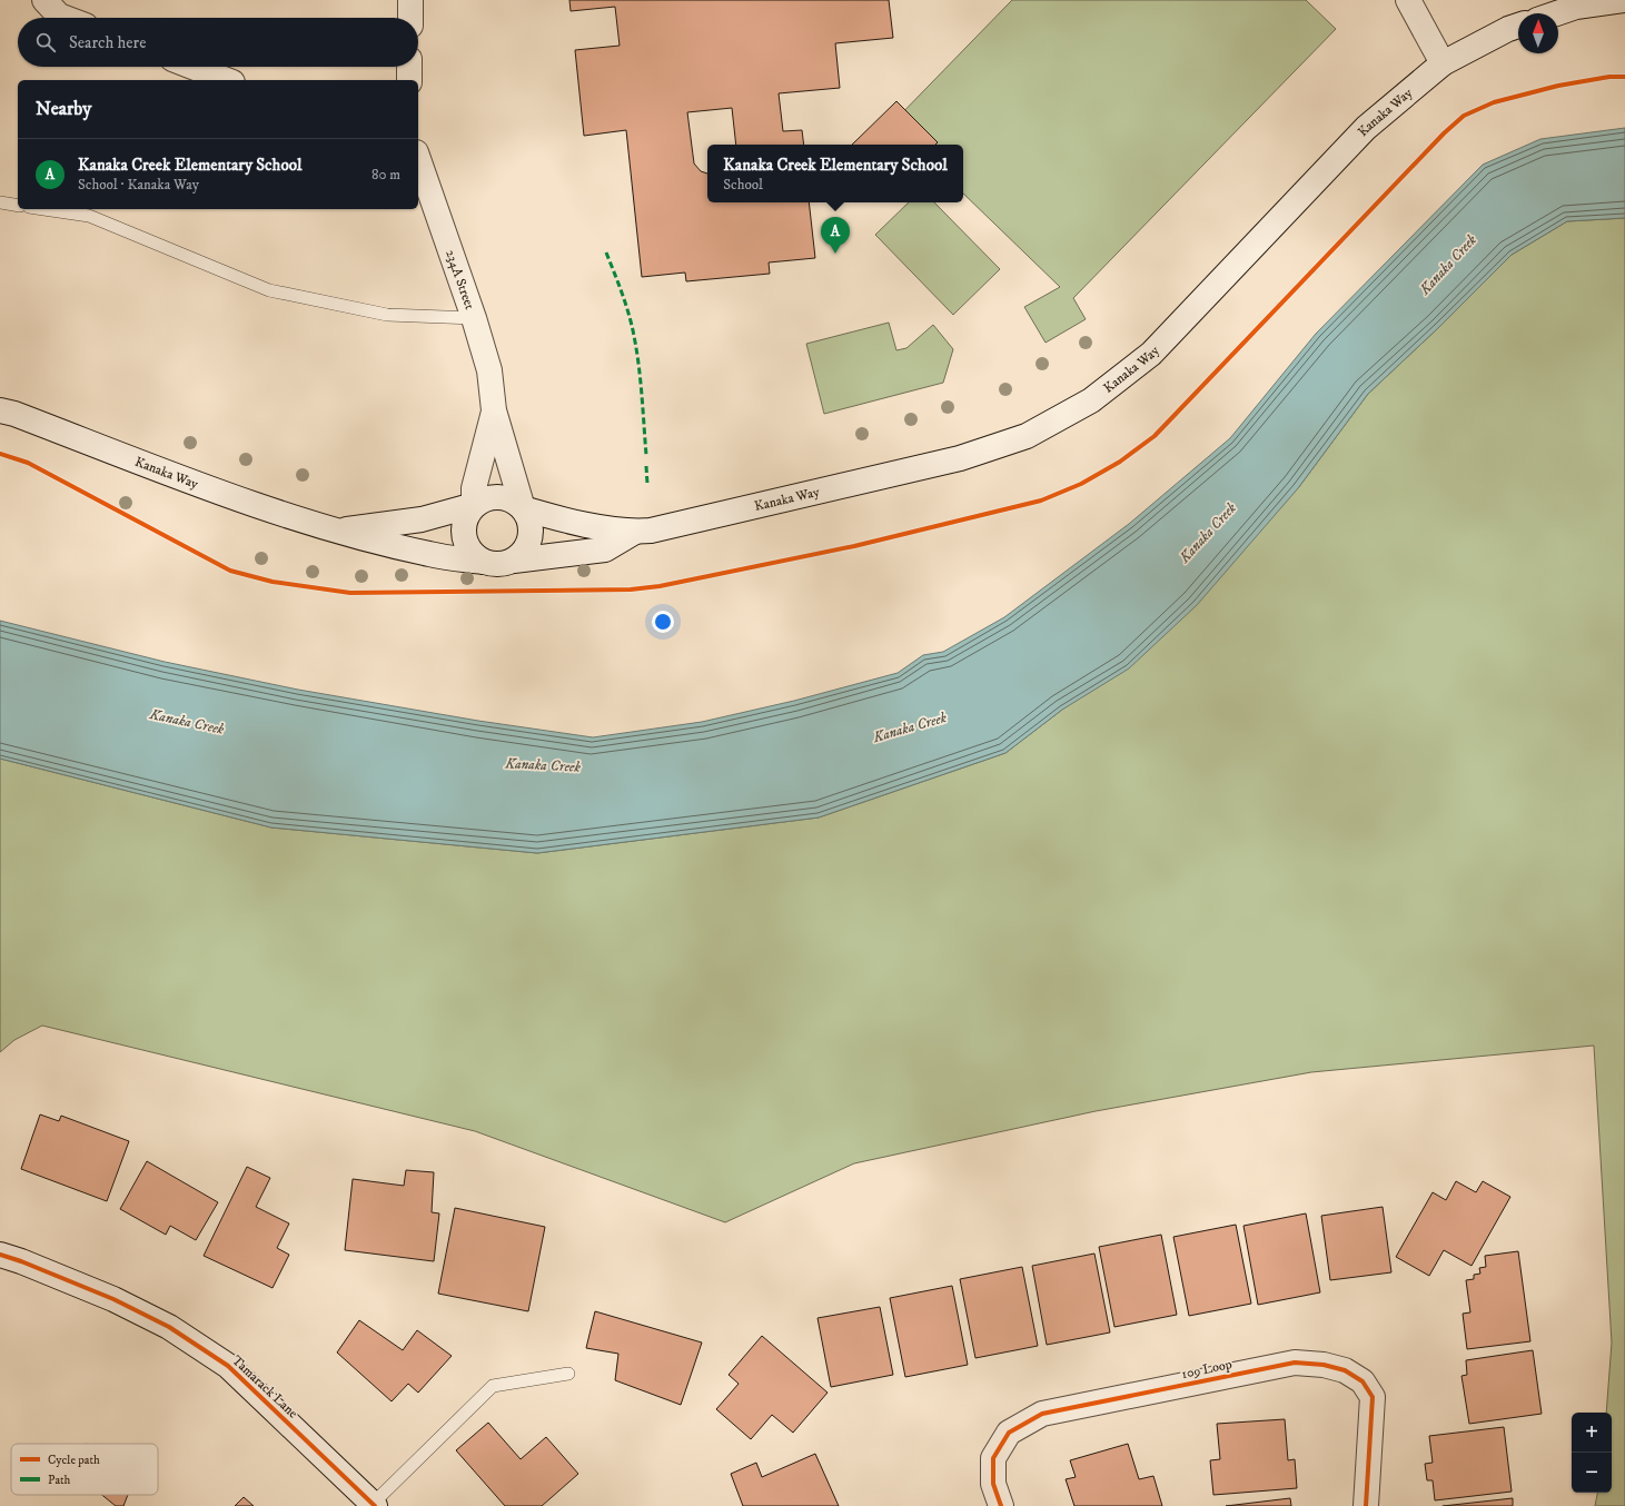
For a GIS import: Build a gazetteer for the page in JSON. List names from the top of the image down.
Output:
{
  "streets": {
    "main road": [
      "Kanaka Way",
      "234A Street",
      "109 Loop",
      "Tamarack Lane"
    ]
  },
  "crossings": [
    ["Kanaka Way", "234A Street"]
  ],
  "water": ["Kanaka Creek"],
  "legend": ["Cycle path", "Path"],
  "north": "top",
  "page": {
    "search": "Search here",
    "heading": "Nearby",
    "list": [
      {
        "mark": "A",
        "name": "Kanaka Creek Elementary School",
        "note": "School · Kanaka Way",
        "value": "80 m"
      }
    ],
    "popup": ["Kanaka Creek Elementary School", "School"],
    "pins": "A",
    "map_buttons": ["+", "−"]
  }
}
